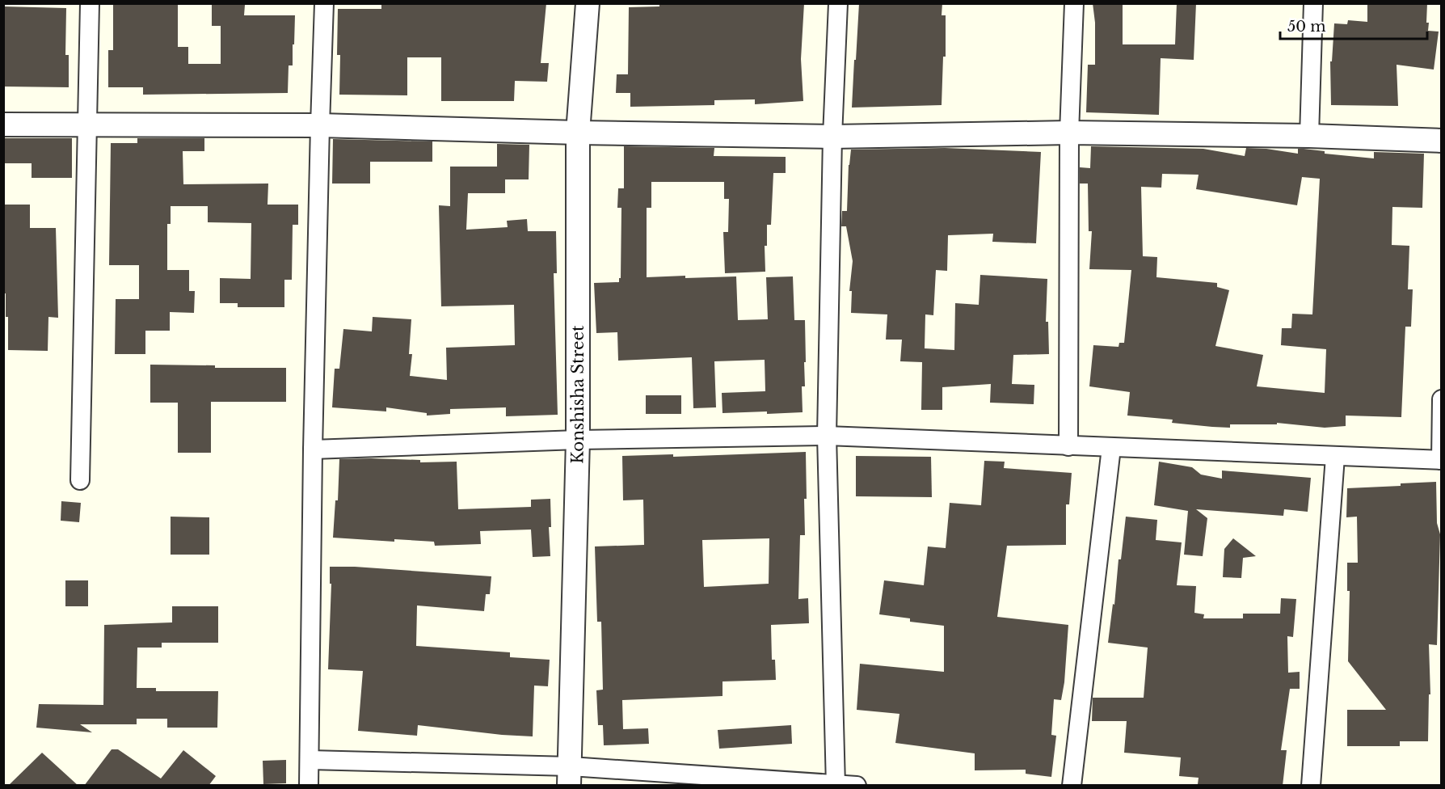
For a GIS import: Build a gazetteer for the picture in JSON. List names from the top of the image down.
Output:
{
  "streets": {
    "street": ["Konshisha Street"]
  },
  "scale_bar": "50 m"
}
